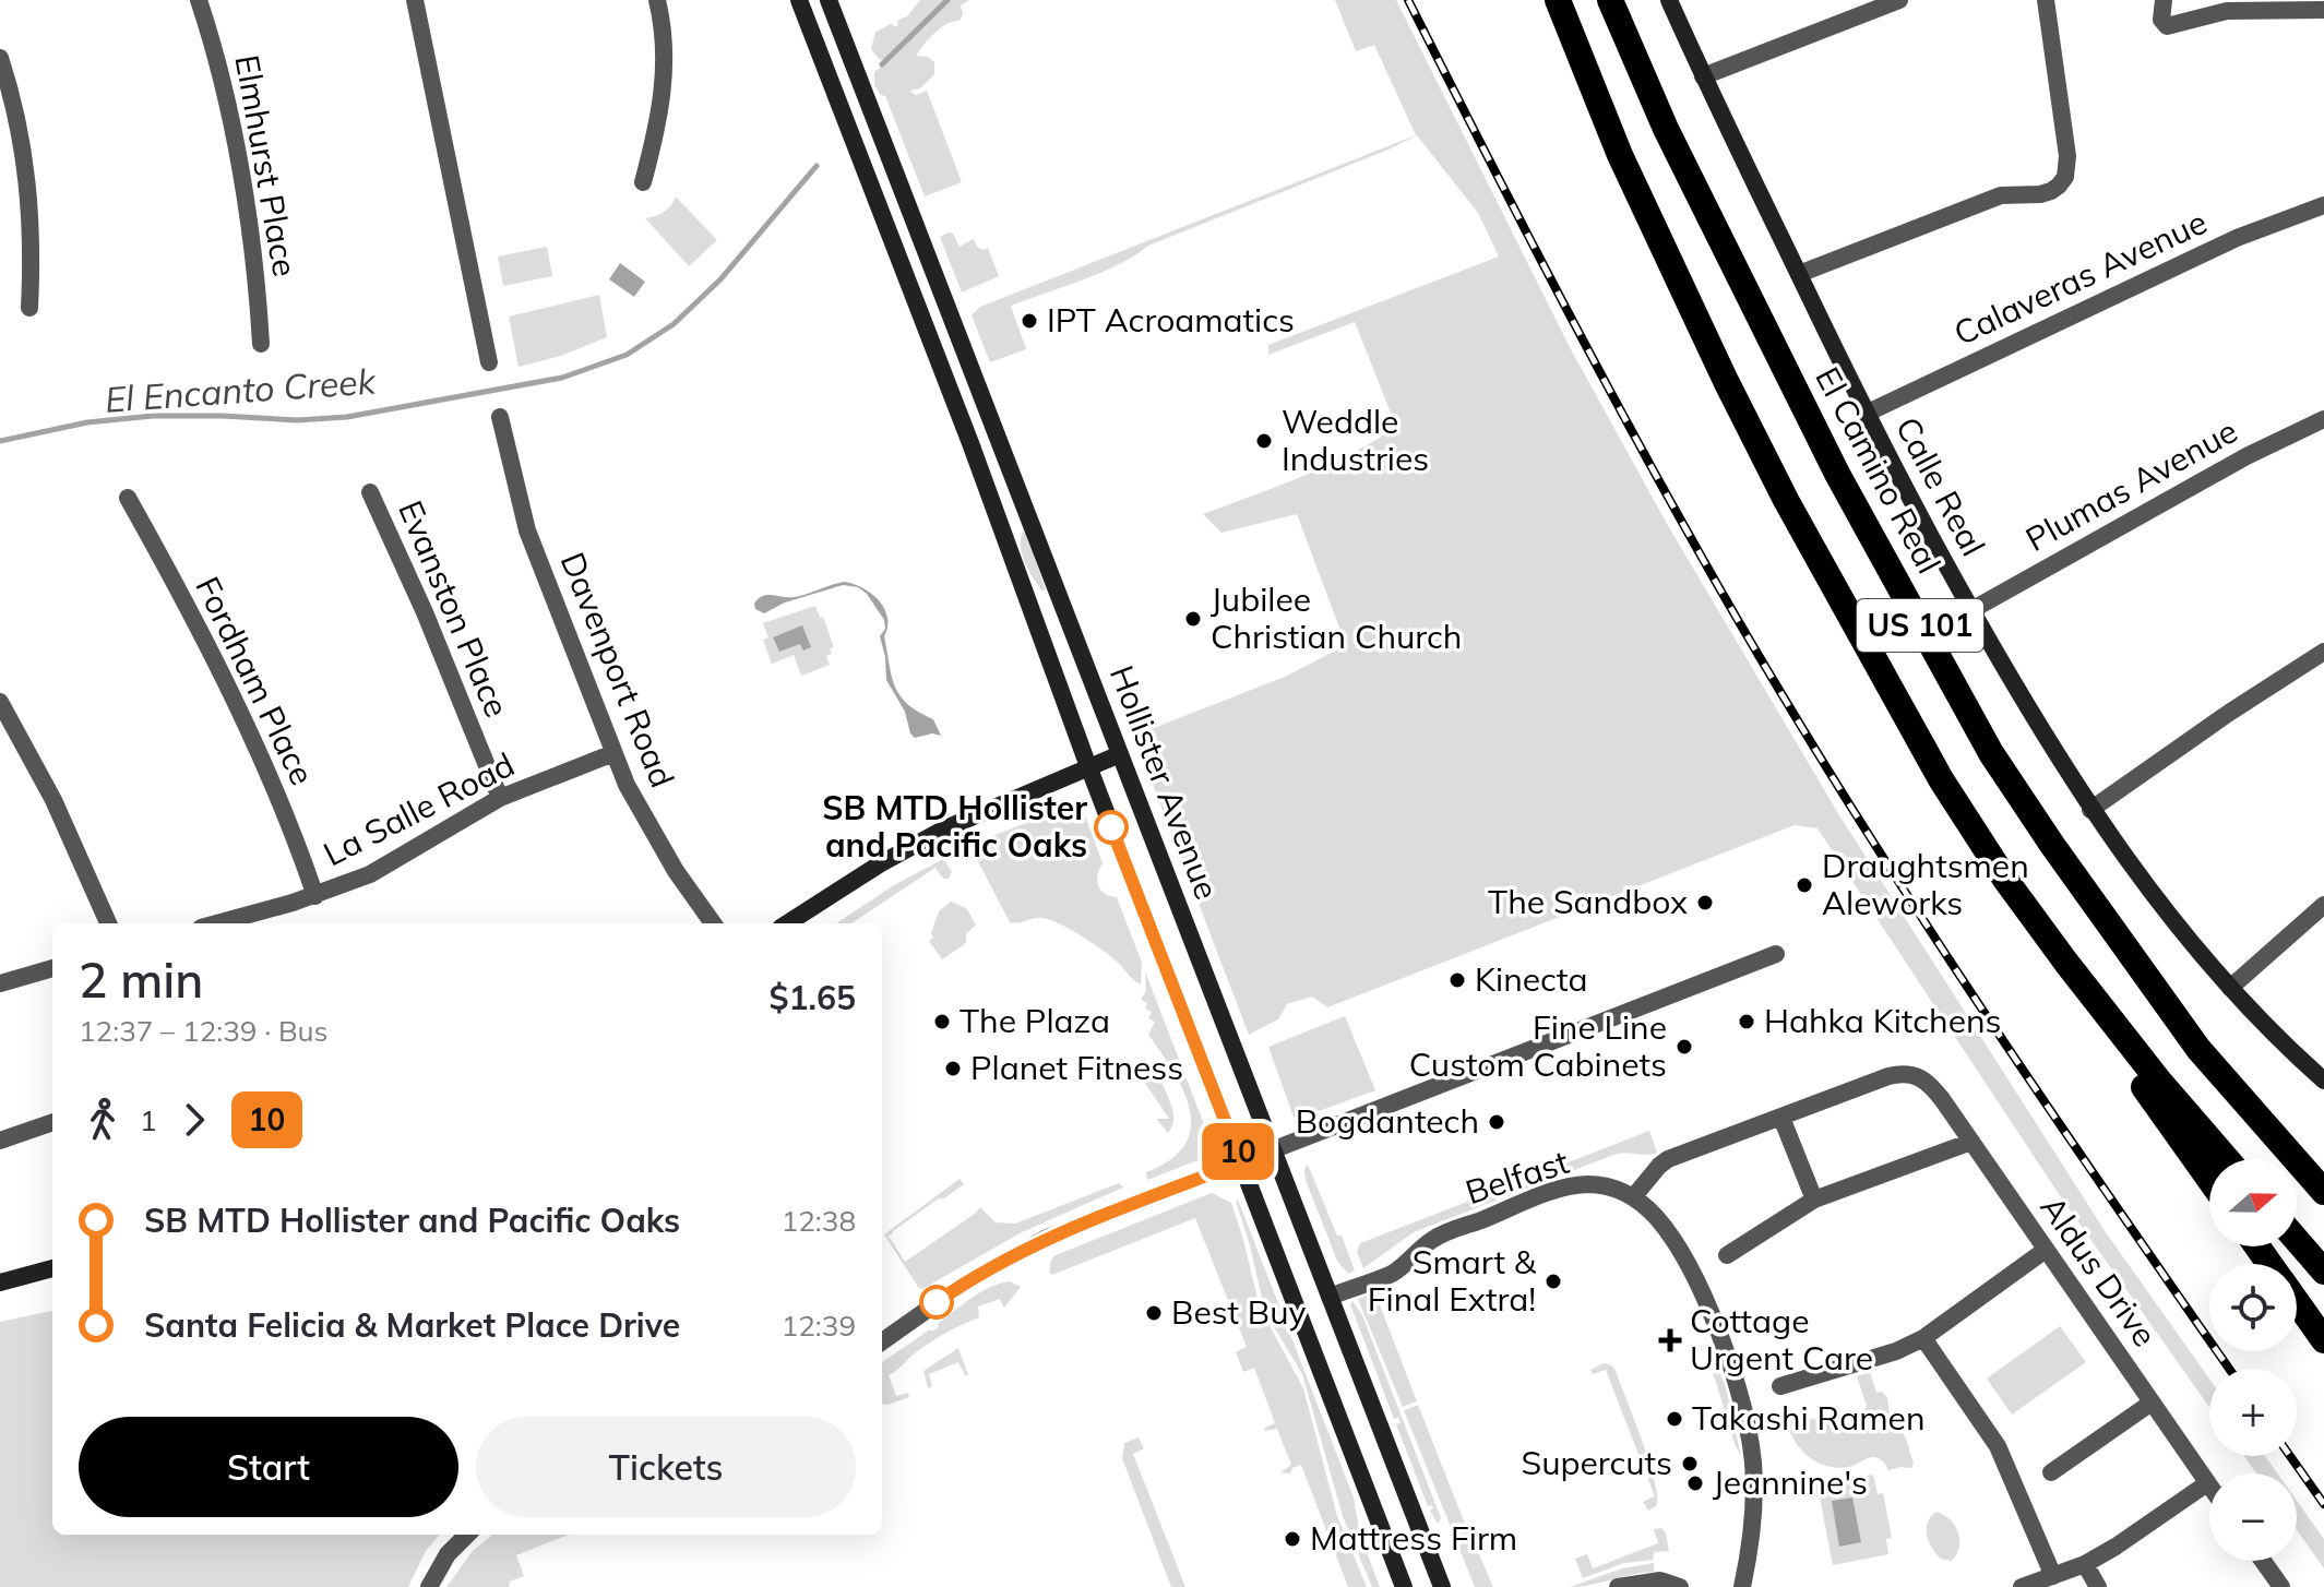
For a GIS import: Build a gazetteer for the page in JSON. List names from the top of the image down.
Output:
{
  "streets": {
    "highway": ["El Camino Real", "US 101"],
    "main road": ["Calle Real", "Hollister Avenue"],
    "street": [
      "Elmhurst Place",
      "Calaveras Avenue",
      "Plumas Avenue",
      "Evanston Place",
      "Davenport Road",
      "Fordham Place",
      "La Salle Road",
      "Belfast",
      "Aldus Drive"
    ]
  },
  "crossings": [
    ["Calaveras Avenue", "Calle Real"],
    ["Plumas Avenue", "Calle Real"],
    ["Evanston Place", "La Salle Road"],
    ["Davenport Road", "La Salle Road"],
    ["Fordham Place", "La Salle Road"],
    ["Hollister Avenue", "Belfast"]
  ],
  "water": ["El Encanto Creek"],
  "places": {
    "other": [
      "IPT Acroamatics",
      "Weddle Industries",
      "Jubilee Christian Church",
      "SB MTD Hollister and Pacific Oaks",
      "Draughtsmen Aleworks",
      "The Sandbox",
      "Kinecta",
      "The Plaza",
      "Hahka Kitchens",
      "Fine Line Custom Cabinets",
      "Planet Fitness",
      "Bogdantech",
      "Smart & Final Extra!",
      "Best Buy",
      "Takashi Ramen",
      "Supercuts",
      "Jeannine's",
      "Mattress Firm"
    ],
    "health": ["Cottage Urgent Care"]
  },
  "lines": ["bus line 10"],
  "north": "right",
  "page": {
    "on_map": "10",
    "heading": ["2 min", "12:37 – 12:39 · Bus", "$1.65"],
    "legs": ["1", "10"],
    "map_buttons": ["+", "−"],
    "list": [
      {
        "name": "SB MTD Hollister and Pacific Oaks",
        "value": "12:38"
      },
      {
        "name": "Santa Felicia & Market Place Drive",
        "value": "12:39"
      }
    ],
    "buttons": ["Start", "Tickets"]
  }
}
